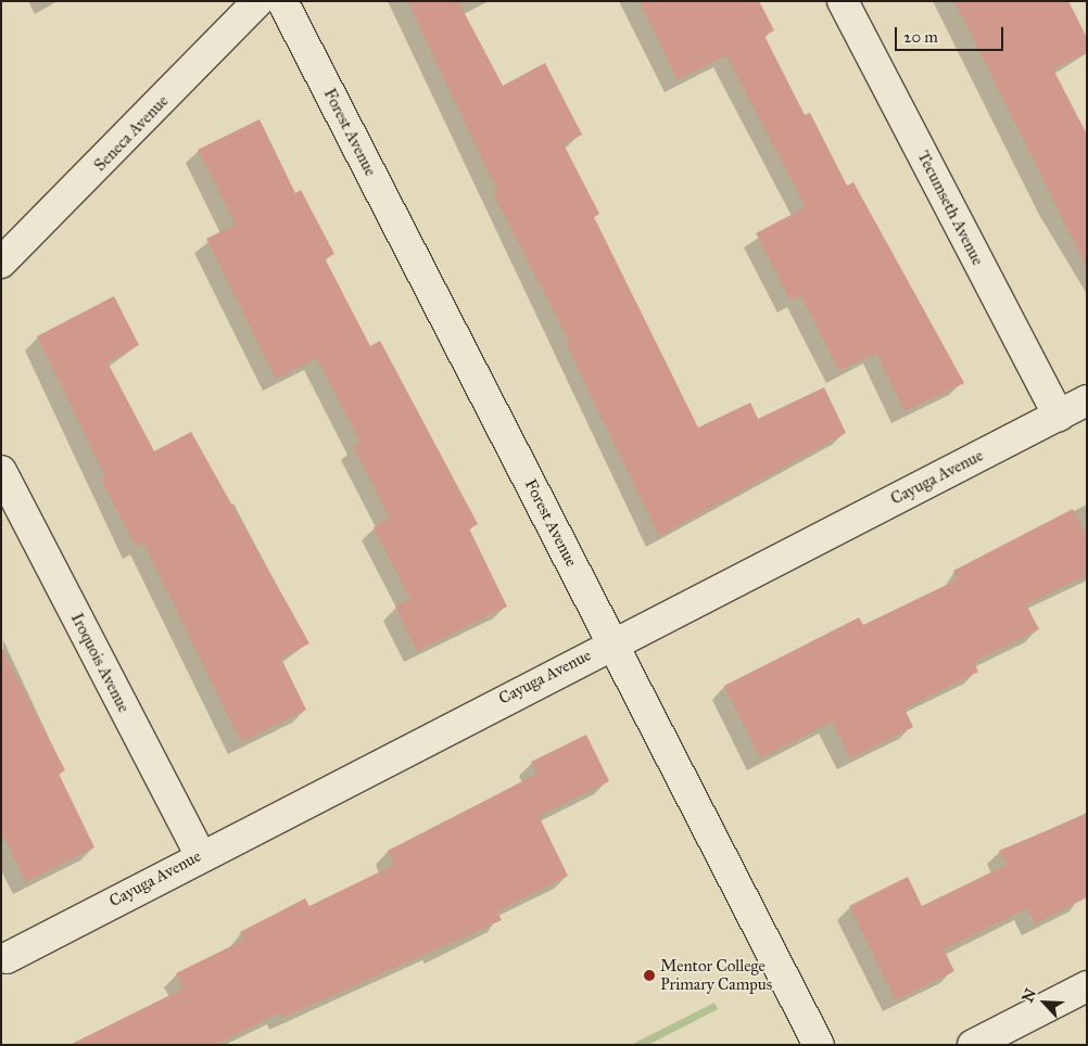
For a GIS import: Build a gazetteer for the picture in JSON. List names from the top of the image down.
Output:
{
  "streets": {
    "street": [
      "Forest Avenue",
      "Seneca Avenue",
      "Tecumseth Avenue",
      "Cayuga Avenue",
      "Iroquois Avenue"
    ]
  },
  "crossings": [
    ["Forest Avenue", "Cayuga Avenue"],
    ["Tecumseth Avenue", "Cayuga Avenue"],
    ["Cayuga Avenue", "Iroquois Avenue"]
  ],
  "places": ["Mentor College Primary Campus"],
  "scale_bar": "20 m",
  "north": "top left"
}
